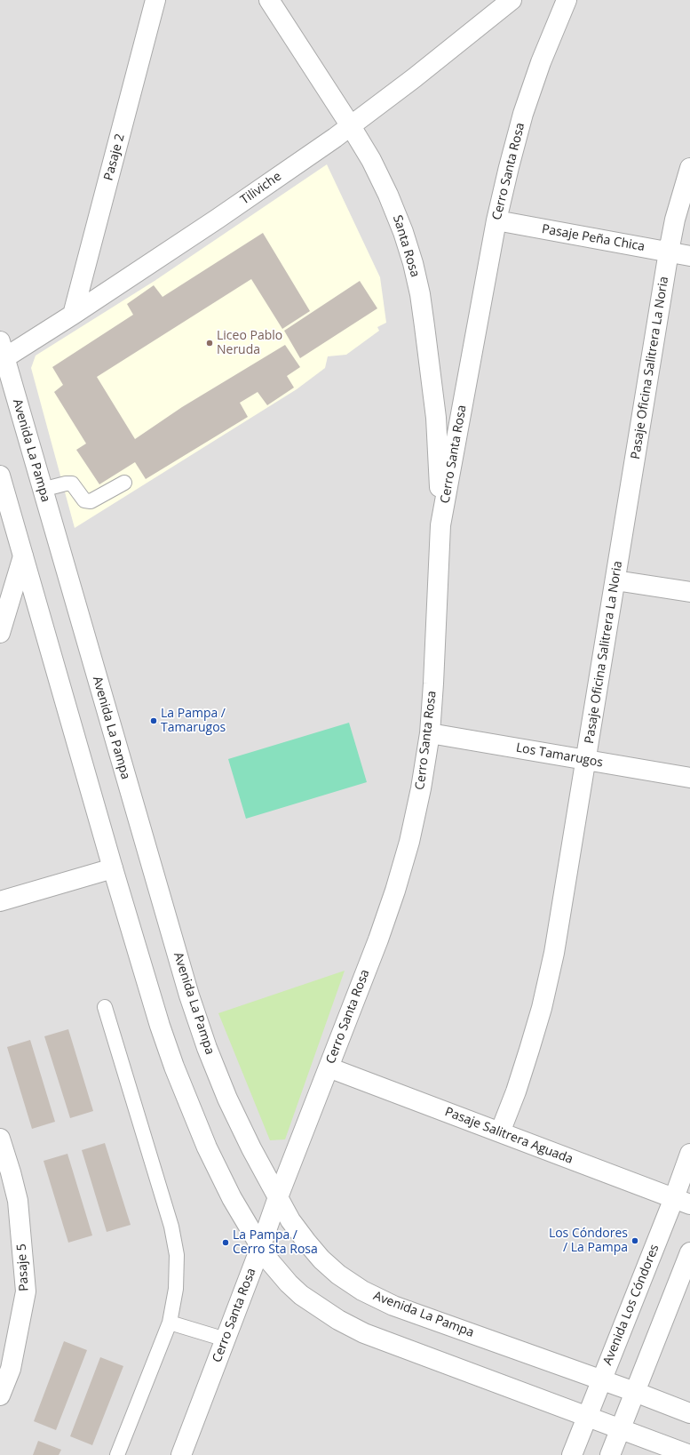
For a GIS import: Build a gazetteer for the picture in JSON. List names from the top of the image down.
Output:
{
  "streets": {
    "street": [
      "Pasaje 2",
      "Cerro Santa Rosa",
      "Tiliviche",
      "Pasaje Peña Chica",
      "Santa Rosa",
      "Pasaje Oficina Salitrera La Noria",
      "Avenida La Pampa",
      "Los Tamarugos",
      "Pasaje Salitrera Aguada",
      "Pasaje 5",
      "Avenida Los Cóndores"
    ]
  },
  "crossings": [
    ["Pasaje 2", "Tiliviche"],
    ["Cerro Santa Rosa", "Pasaje Peña Chica"],
    ["Cerro Santa Rosa", "Santa Rosa"],
    ["Cerro Santa Rosa", "Avenida La Pampa"],
    ["Cerro Santa Rosa", "Los Tamarugos"],
    ["Cerro Santa Rosa", "Pasaje Salitrera Aguada"],
    ["Tiliviche", "Santa Rosa"],
    ["Tiliviche", "Avenida La Pampa"],
    ["Pasaje Peña Chica", "Pasaje Oficina Salitrera La Noria"],
    ["Pasaje Oficina Salitrera La Noria", "Los Tamarugos"],
    ["Pasaje Oficina Salitrera La Noria", "Pasaje Salitrera Aguada"],
    ["Avenida La Pampa", "Avenida Los Cóndores"],
    ["Pasaje Salitrera Aguada", "Avenida Los Cóndores"]
  ],
  "places": [
    "Liceo Pablo Neruda",
    "La Pampa / Tamarugos",
    "Los Cóndores / La Pampa",
    "La Pampa / Cerro Sta Rosa"
  ]
}
